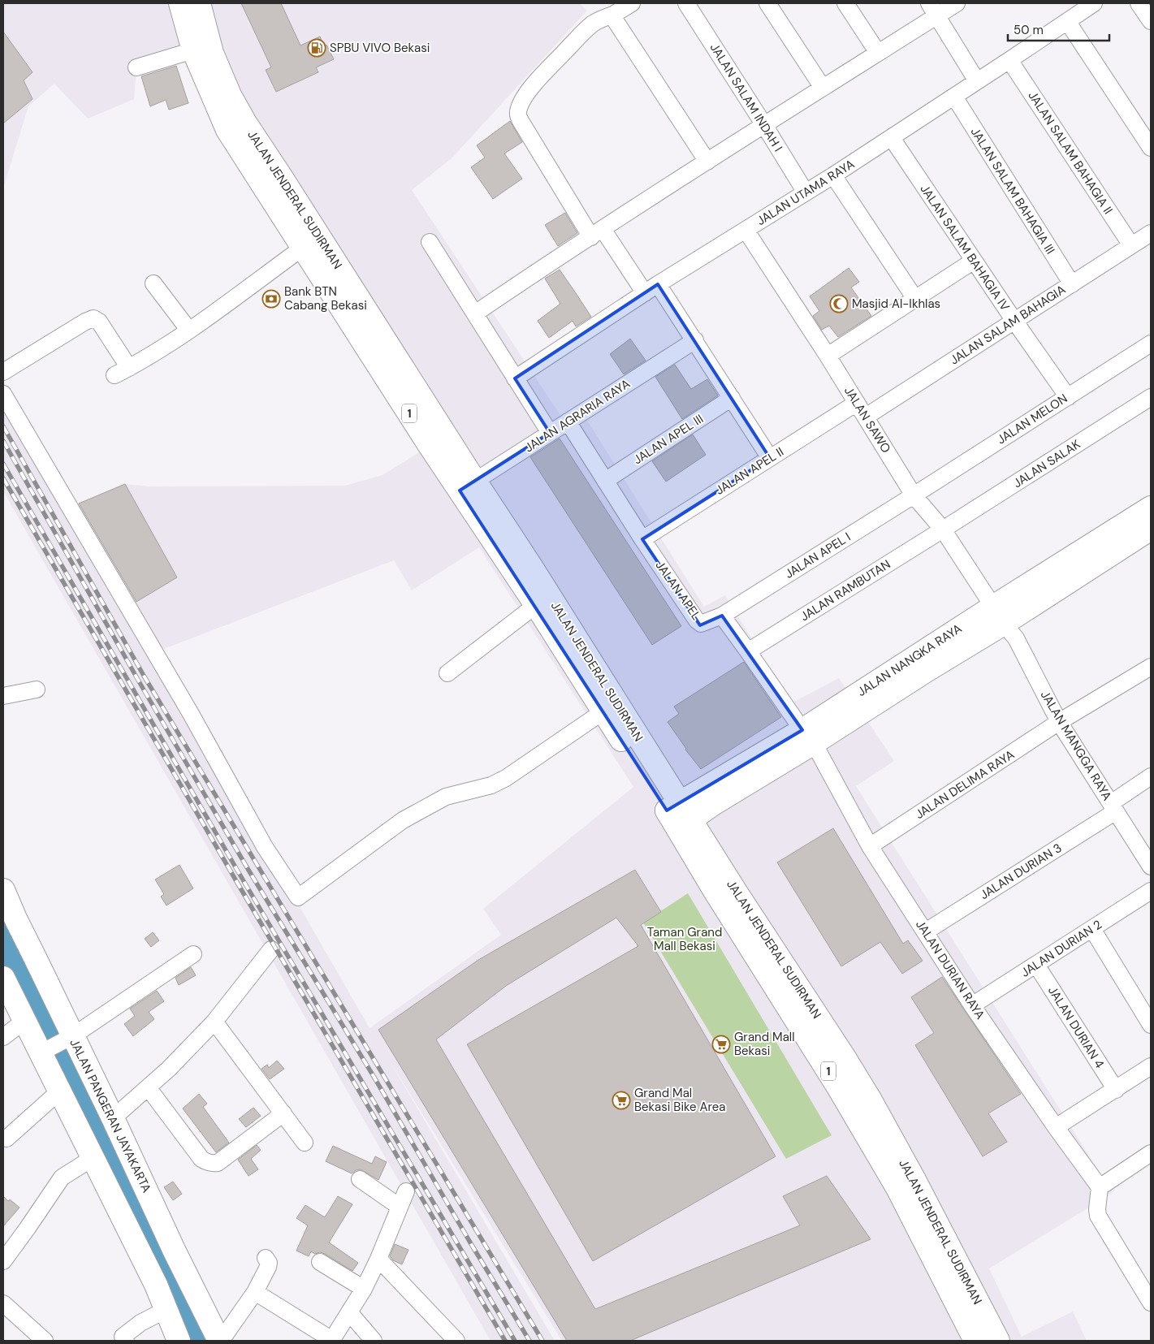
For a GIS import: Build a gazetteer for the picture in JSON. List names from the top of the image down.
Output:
{
  "streets": {
    "main road": [
      "JALAN JENDERAL SUDIRMAN",
      "1",
      "JALAN NANGKA RAYA",
      "JALAN PANGERAN JAYAKARTA"
    ],
    "street": [
      "JALAN SALAM INDAH I",
      "JALAN SALAM BAHAGIA II",
      "JALAN SALAM BAHAGIA III",
      "JALAN UTAMA RAYA",
      "JALAN SALAM BAHAGIA IV",
      "JALAN SALAM BAHAGIA",
      "JALAN AGRARIA RAYA",
      "JALAN MELON",
      "JALAN SAWO",
      "JALAN APEL III",
      "JALAN SALAK",
      "JALAN APEL II",
      "JALAN APEL I",
      "JALAN APEL",
      "JALAN RAMBUTAN",
      "JALAN MANGGA RAYA",
      "JALAN DELIMA RAYA",
      "JALAN DURIAN 3",
      "JALAN DURIAN 2",
      "JALAN DURIAN RAYA",
      "JALAN DURIAN 4"
    ]
  },
  "crossings": [
    ["JALAN SALAM INDAH I", "JALAN UTAMA RAYA"],
    ["JALAN SALAM BAHAGIA II", "JALAN UTAMA RAYA"],
    ["JALAN SALAM BAHAGIA II", "JALAN SALAM BAHAGIA"],
    ["JALAN SALAM BAHAGIA III", "JALAN UTAMA RAYA"],
    ["JALAN SALAM BAHAGIA III", "JALAN SALAM BAHAGIA"],
    ["JALAN UTAMA RAYA", "JALAN SALAM BAHAGIA IV"],
    ["JALAN UTAMA RAYA", "JALAN SAWO"],
    ["JALAN JENDERAL SUDIRMAN", "JALAN AGRARIA RAYA"],
    ["JALAN JENDERAL SUDIRMAN", "JALAN NANGKA RAYA"],
    ["JALAN SALAM BAHAGIA IV", "JALAN SALAM BAHAGIA"],
    ["JALAN SALAM BAHAGIA IV", "JALAN MELON"],
    ["JALAN SALAM BAHAGIA", "JALAN SAWO"],
    ["JALAN AGRARIA RAYA", "JALAN APEL"],
    ["JALAN MELON", "JALAN SAWO"],
    ["JALAN MELON", "JALAN APEL I"],
    ["JALAN SAWO", "JALAN SALAK"],
    ["JALAN SAWO", "JALAN APEL II"],
    ["JALAN SAWO", "JALAN APEL I"],
    ["JALAN SAWO", "JALAN RAMBUTAN"],
    ["JALAN SAWO", "JALAN NANGKA RAYA"],
    ["JALAN SAWO", "JALAN MANGGA RAYA"],
    ["JALAN APEL III", "JALAN APEL"],
    ["JALAN SALAK", "JALAN RAMBUTAN"],
    ["JALAN APEL II", "JALAN APEL"],
    ["JALAN APEL I", "JALAN APEL"],
    ["JALAN APEL", "JALAN RAMBUTAN"],
    ["JALAN APEL", "JALAN NANGKA RAYA"],
    ["JALAN APEL", "JALAN DURIAN RAYA"],
    ["JALAN NANGKA RAYA", "JALAN MANGGA RAYA"],
    ["JALAN NANGKA RAYA", "JALAN DURIAN RAYA"],
    ["JALAN MANGGA RAYA", "JALAN DELIMA RAYA"],
    ["JALAN MANGGA RAYA", "JALAN DURIAN 3"],
    ["JALAN DELIMA RAYA", "JALAN DURIAN RAYA"],
    ["JALAN DURIAN 3", "JALAN DURIAN RAYA"],
    ["JALAN DURIAN 2", "JALAN DURIAN RAYA"],
    ["JALAN DURIAN 2", "JALAN DURIAN 4"]
  ],
  "parks": ["Taman Grand Mall Bekasi"],
  "places": {
    "fuel station": ["SPBU VIVO Bekasi"],
    "bank": ["Bank BTN Cabang Bekasi"],
    "mosque": ["Masjid Al-Ikhlas"],
    "supermarket": ["Grand Mall Bekasi", "Grand Mal Bekasi Bike Area"]
  },
  "scale_bar": "50 m"
}
